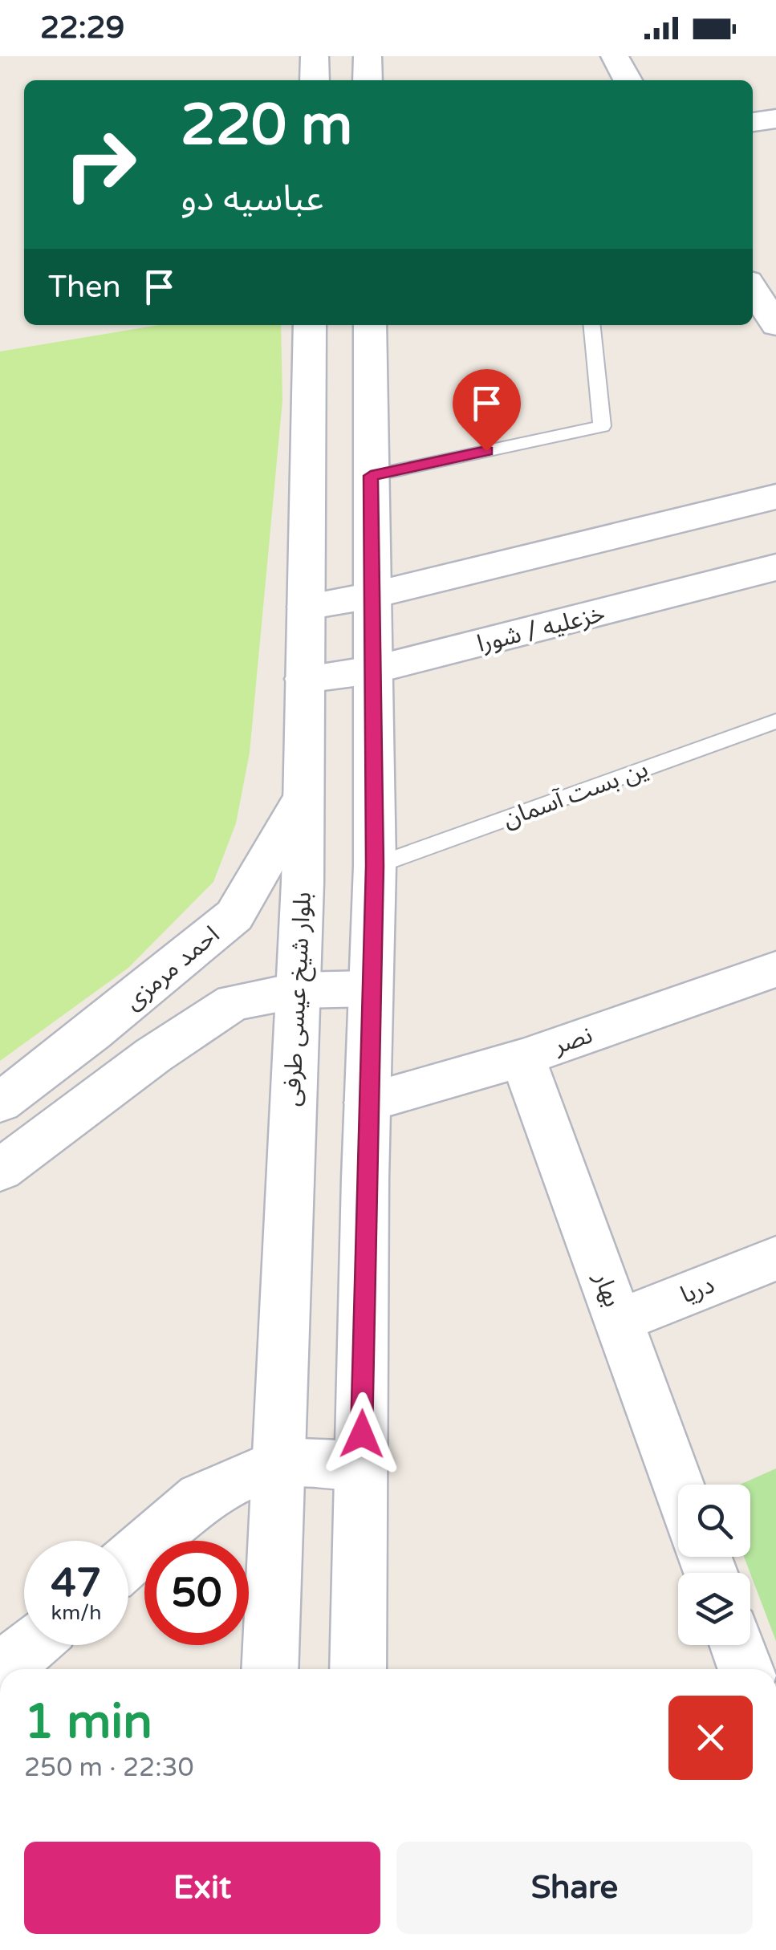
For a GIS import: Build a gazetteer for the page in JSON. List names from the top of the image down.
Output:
{
  "streets": {
    "street": [
      "خزعلیه / شورا",
      "احمد مرمزی",
      "بلوار شیخ عیسی طرفی",
      "نصر",
      "بهار",
      "دریا"
    ],
    "lane": ["ین بست آسمان"]
  },
  "crossings": [
    ["خزعلیه / شورا", "بلوار شیخ عیسی طرفی"],
    ["احمد مرمزی", "بلوار شیخ عیسی طرفی"],
    ["نصر", "بهار"],
    ["بهار", "دریا"]
  ],
  "page": {
    "status": "22:29",
    "turn": ["220 m", "عباسیه دو"],
    "then": "Then",
    "speed": "47 km/h",
    "limit": "50",
    "heading": ["1 min", "250 m · 22:30"],
    "buttons": ["Exit", "Share"]
  }
}
